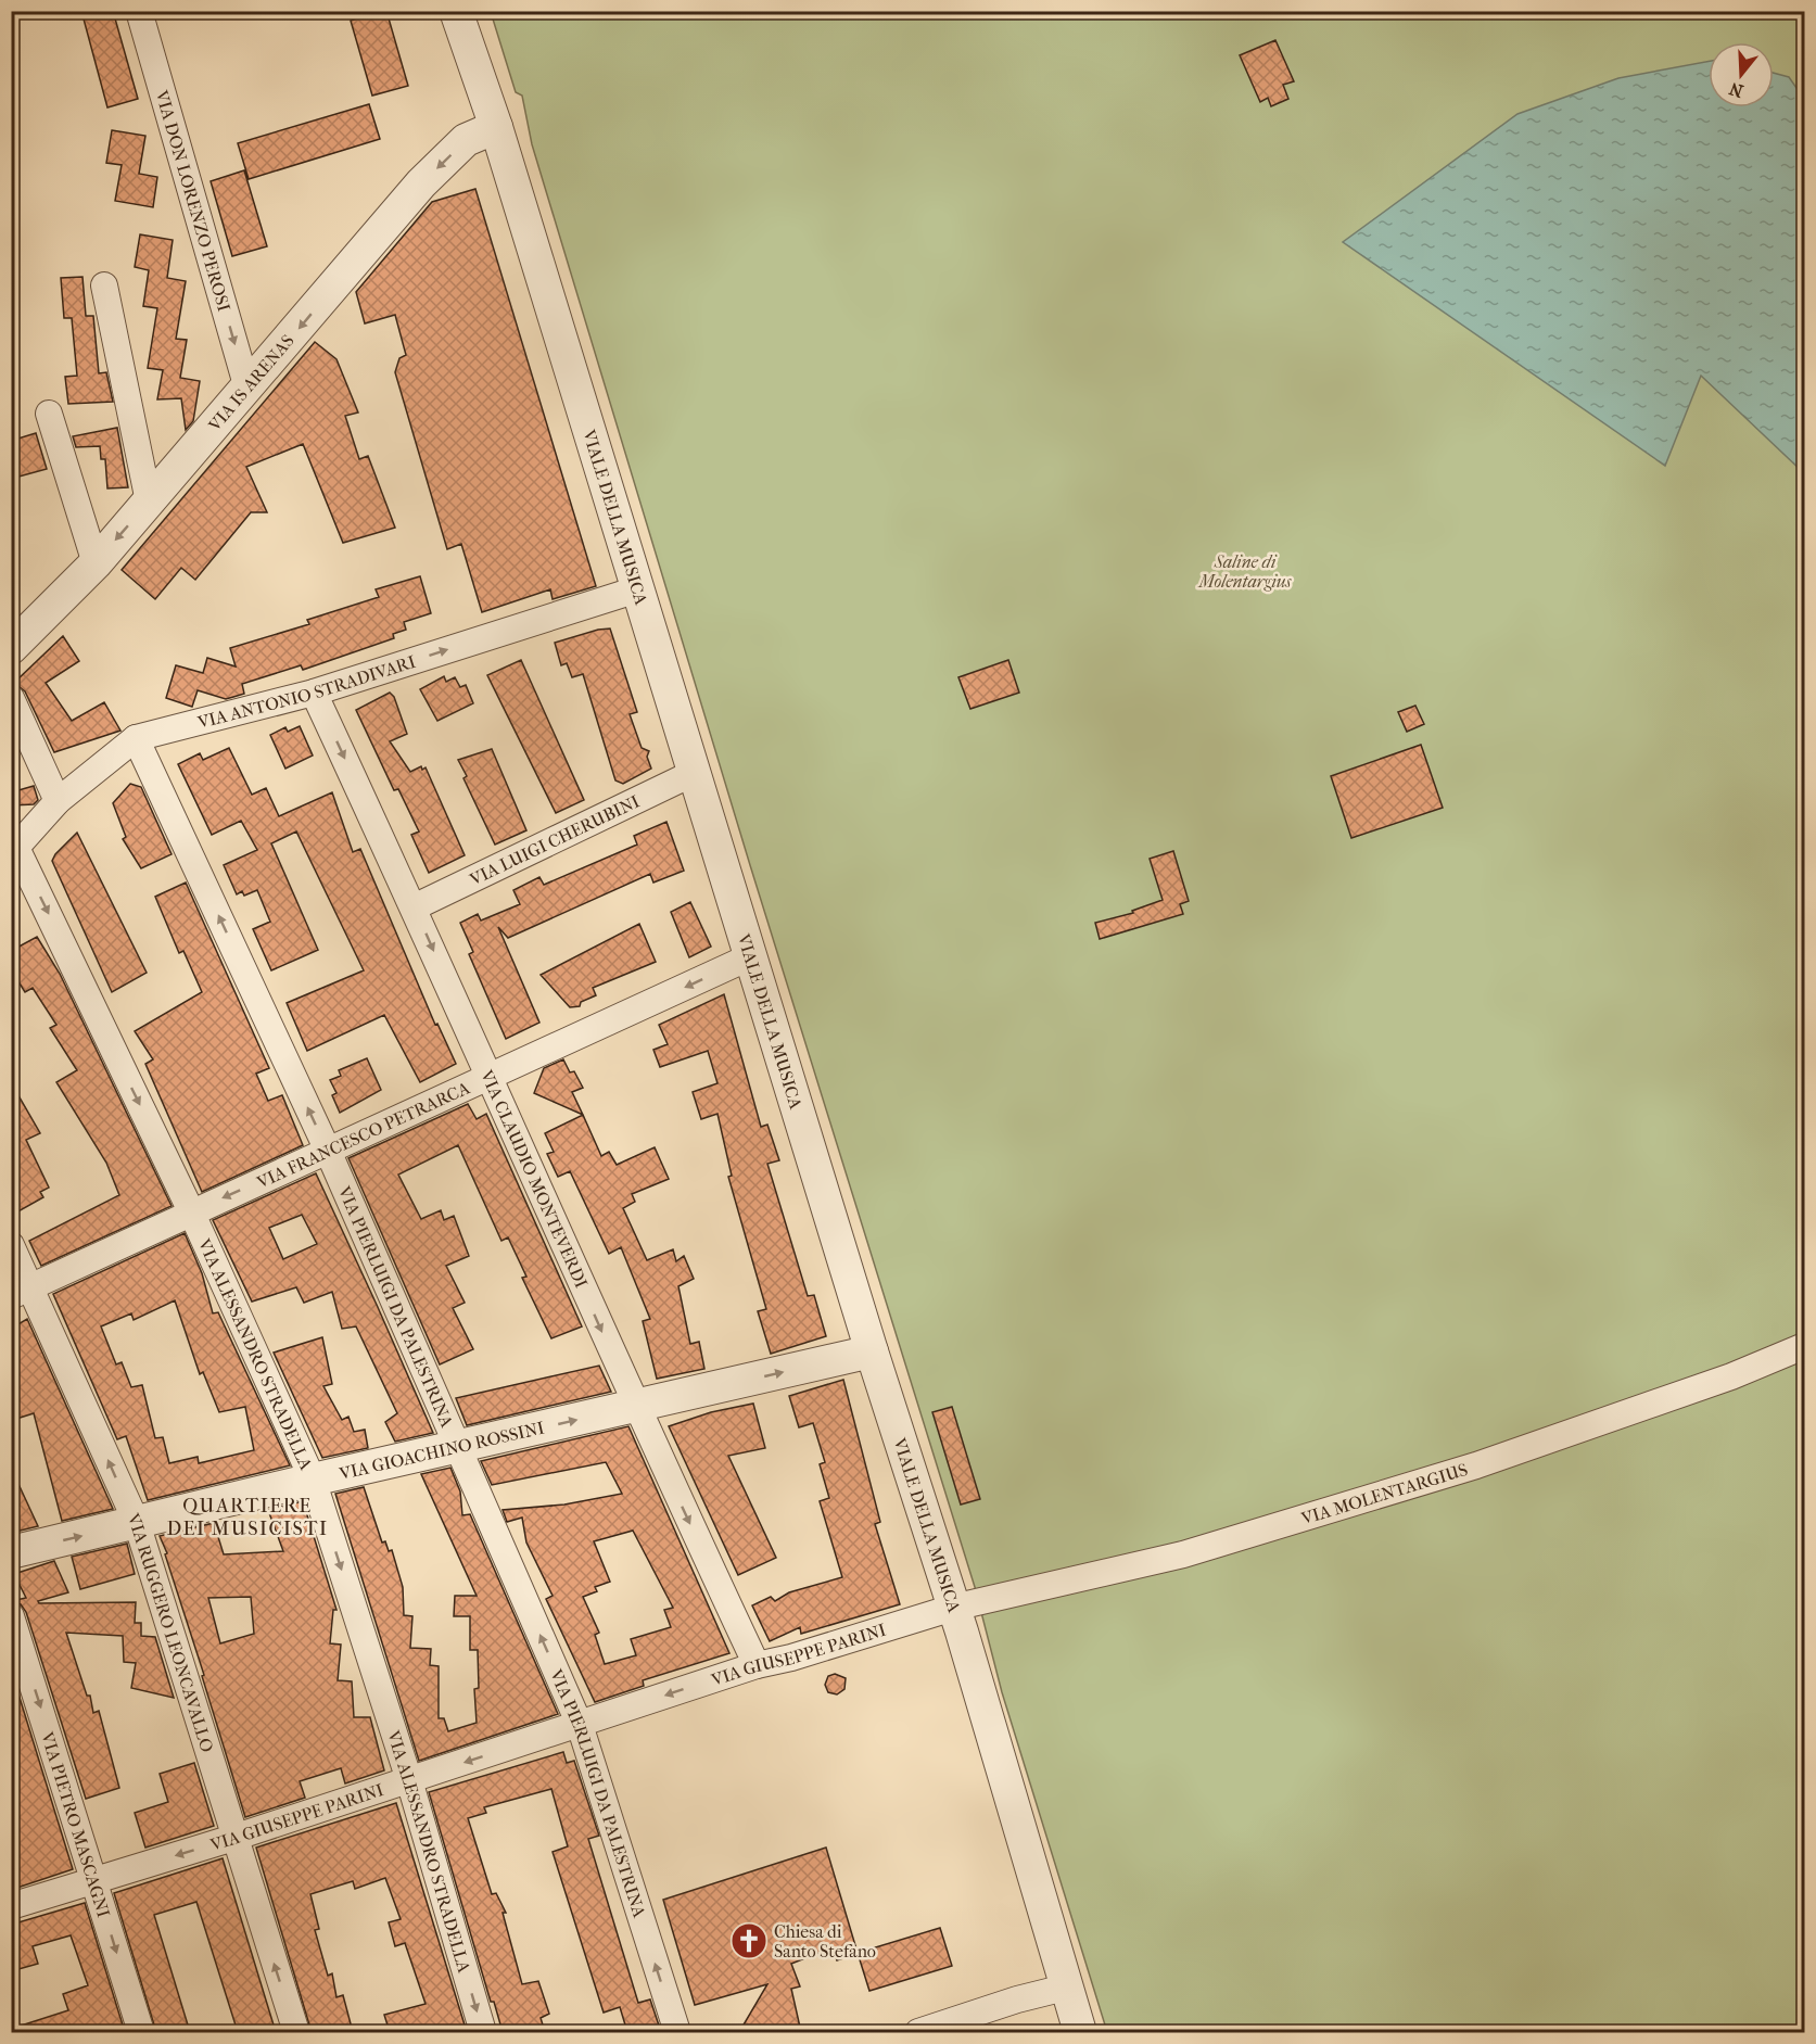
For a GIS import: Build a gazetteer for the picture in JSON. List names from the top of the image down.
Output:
{
  "streets": {
    "street": [
      "VIA DON LORENZO PEROSI",
      "VIA IS ARENAS",
      "VIALE DELLA MUSICA",
      "VIA ANTONIO STRADIVARI",
      "VIA LUIGI CHERUBINI",
      "VIA FRANCESCO PETRARCA",
      "VIA CLAUDIO MONTEVERDI",
      "VIA PIERLUIGI DA PALESTRINA",
      "VIA ALESSANDRO STRADELLA",
      "VIA GIOACHINO ROSSINI",
      "VIA MOLENTARGIUS",
      "VIA RUGGERO LEONCAVALLO",
      "VIA GIUSEPPE PARINI",
      "VIA PIETRO MASCAGNI"
    ]
  },
  "crossings": [
    ["VIA DON LORENZO PEROSI", "VIA IS ARENAS"],
    ["VIA IS ARENAS", "VIALE DELLA MUSICA"],
    ["VIALE DELLA MUSICA", "VIA ANTONIO STRADIVARI"],
    ["VIALE DELLA MUSICA", "VIA LUIGI CHERUBINI"],
    ["VIALE DELLA MUSICA", "VIA FRANCESCO PETRARCA"],
    ["VIALE DELLA MUSICA", "VIA GIOACHINO ROSSINI"],
    ["VIALE DELLA MUSICA", "VIA MOLENTARGIUS"],
    ["VIALE DELLA MUSICA", "VIA GIUSEPPE PARINI"],
    ["VIA ANTONIO STRADIVARI", "VIA CLAUDIO MONTEVERDI"],
    ["VIA ANTONIO STRADIVARI", "VIA PIERLUIGI DA PALESTRINA"],
    ["VIA ANTONIO STRADIVARI", "VIA ALESSANDRO STRADELLA"],
    ["VIA LUIGI CHERUBINI", "VIA CLAUDIO MONTEVERDI"],
    ["VIA FRANCESCO PETRARCA", "VIA CLAUDIO MONTEVERDI"],
    ["VIA FRANCESCO PETRARCA", "VIA PIERLUIGI DA PALESTRINA"],
    ["VIA FRANCESCO PETRARCA", "VIA ALESSANDRO STRADELLA"],
    ["VIA FRANCESCO PETRARCA", "VIA RUGGERO LEONCAVALLO"],
    ["VIA CLAUDIO MONTEVERDI", "VIA GIOACHINO ROSSINI"],
    ["VIA CLAUDIO MONTEVERDI", "VIA GIUSEPPE PARINI"],
    ["VIA PIERLUIGI DA PALESTRINA", "VIA GIOACHINO ROSSINI"],
    ["VIA PIERLUIGI DA PALESTRINA", "VIA GIUSEPPE PARINI"],
    ["VIA ALESSANDRO STRADELLA", "VIA GIOACHINO ROSSINI"],
    ["VIA ALESSANDRO STRADELLA", "VIA GIUSEPPE PARINI"],
    ["VIA GIOACHINO ROSSINI", "VIA RUGGERO LEONCAVALLO"],
    ["VIA MOLENTARGIUS", "VIA GIUSEPPE PARINI"],
    ["VIA RUGGERO LEONCAVALLO", "VIA GIUSEPPE PARINI"],
    ["VIA GIUSEPPE PARINI", "VIA PIETRO MASCAGNI"]
  ],
  "one_way": [
    "VIA IS ARENAS",
    "VIA ANTONIO STRADIVARI",
    "VIA FRANCESCO PETRARCA",
    "VIA CLAUDIO MONTEVERDI",
    "VIA PIERLUIGI DA PALESTRINA",
    "VIA ALESSANDRO STRADELLA",
    "VIA GIOACHINO ROSSINI",
    "VIA RUGGERO LEONCAVALLO",
    "VIA GIUSEPPE PARINI",
    "VIA PIETRO MASCAGNI"
  ],
  "districts": ["QUARTIERE DEI MUSICISTI"],
  "parks": ["Saline di Molentargius"],
  "places": {
    "church": ["Chiesa di Santo Stefano"]
  },
  "north": "bottom"
}
